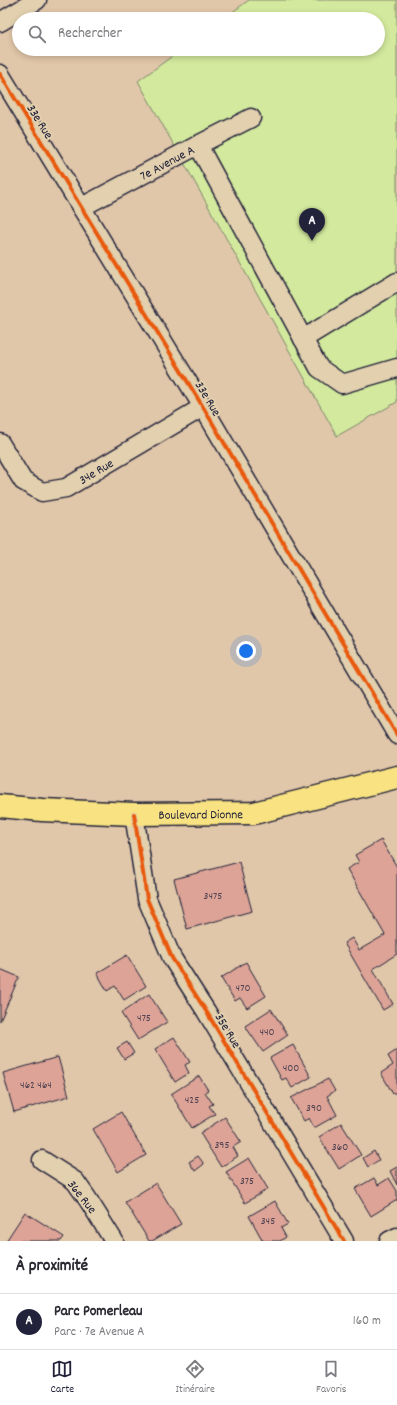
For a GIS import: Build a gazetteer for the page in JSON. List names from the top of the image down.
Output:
{
  "streets": {
    "main road": ["Boulevard Dionne"],
    "street": [
      "33e Rue",
      "7e Avenue A",
      "34e Rue",
      "35e Rue",
      "36e Rue"
    ]
  },
  "crossings": [
    ["33e Rue", "7e Avenue A"],
    ["33e Rue", "34e Rue"],
    ["Boulevard Dionne", "35e Rue"]
  ],
  "house_numbers": [
    "3475",
    "470",
    "475",
    "440",
    "400",
    "462 464",
    "425",
    "390",
    "395",
    "360",
    "375",
    "345"
  ],
  "page": {
    "search": "Rechercher",
    "pins": "A",
    "heading": "À proximité",
    "list": [
      {
        "mark": "A",
        "name": "Parc Pomerleau",
        "note": "Parc · 7e Avenue A",
        "value": "160 m"
      }
    ],
    "nav": ["Carte", "Itinéraire", "Favoris"]
  }
}
